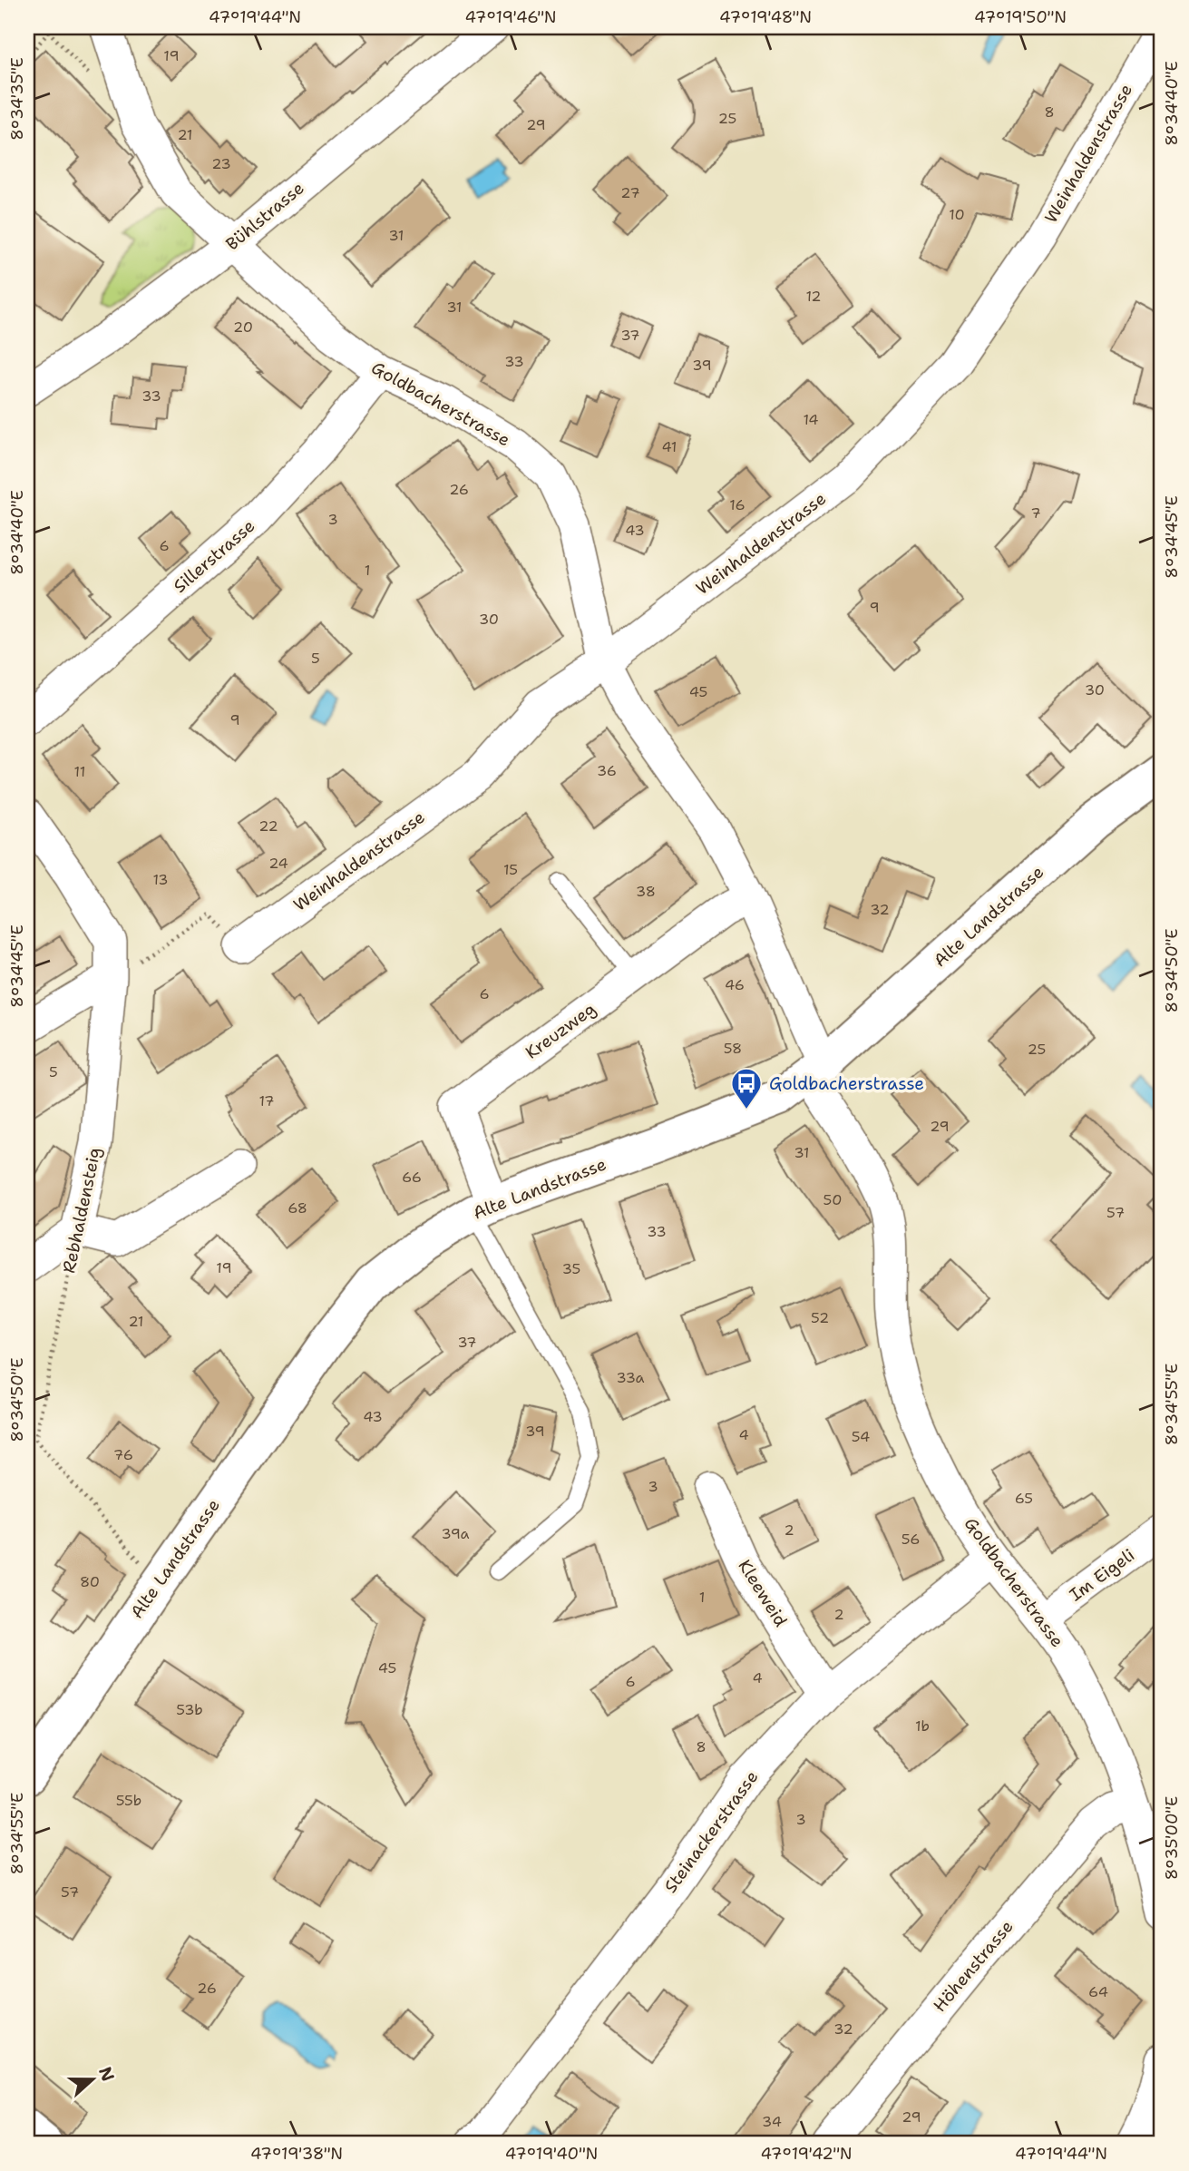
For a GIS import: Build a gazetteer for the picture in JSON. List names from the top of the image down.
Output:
{
  "streets": {
    "main road": ["Alte Landstrasse"],
    "street": [
      "Weinhaldenstrasse",
      "Bühlstrasse",
      "Goldbacherstrasse",
      "Sillerstrasse",
      "Kreuzweg",
      "Rebhaldensteig",
      "Im Eigeli",
      "Kleeweid",
      "Steinackerstrasse",
      "Höhenstrasse"
    ]
  },
  "crossings": [
    ["Weinhaldenstrasse", "Goldbacherstrasse"],
    ["Bühlstrasse", "Goldbacherstrasse"],
    ["Goldbacherstrasse", "Sillerstrasse"],
    ["Goldbacherstrasse", "Alte Landstrasse"],
    ["Goldbacherstrasse", "Kreuzweg"],
    ["Goldbacherstrasse", "Im Eigeli"],
    ["Goldbacherstrasse", "Steinackerstrasse"],
    ["Goldbacherstrasse", "Höhenstrasse"],
    ["Alte Landstrasse", "Kreuzweg"],
    ["Alte Landstrasse", "Rebhaldensteig"],
    ["Kleeweid", "Steinackerstrasse"]
  ],
  "places": {
    "bus stop": ["Goldbacherstrasse"]
  },
  "house_numbers": [
    "19",
    "8",
    "25",
    "29",
    "21",
    "23",
    "27",
    "10",
    "31",
    "12",
    "31",
    "20",
    "37",
    "33",
    "39",
    "33",
    "14",
    "41",
    "26",
    "16",
    "7",
    "3",
    "43",
    "6",
    "1",
    "9",
    "30",
    "5",
    "30",
    "45",
    "9",
    "36",
    "11",
    "22",
    "24",
    "15",
    "13",
    "38",
    "32",
    "46",
    "6",
    "58",
    "25",
    "5",
    "17",
    "29",
    "31",
    "66",
    "50",
    "68",
    "57",
    "33",
    "19",
    "35",
    "52",
    "21",
    "37",
    "33a",
    "43",
    "39",
    "4",
    "54",
    "76",
    "3",
    "65",
    "2",
    "39a",
    "56",
    "80",
    "1",
    "2",
    "45",
    "4",
    "6",
    "53b",
    "1b",
    "8",
    "55b",
    "3",
    "57",
    "26",
    "64",
    "32",
    "29",
    "34"
  ],
  "north": "right",
  "coordinates": [
    "47°19'44\"N",
    "47°19'46\"N",
    "47°19'48\"N",
    "47°19'50\"N",
    "8°34'35\"E",
    "8°34'40\"E",
    "8°34'45\"E",
    "8°34'50\"E",
    "8°34'55\"E",
    "8°35'00\"E",
    "47°19'38\"N",
    "47°19'40\"N",
    "47°19'42\"N"
  ]
}
